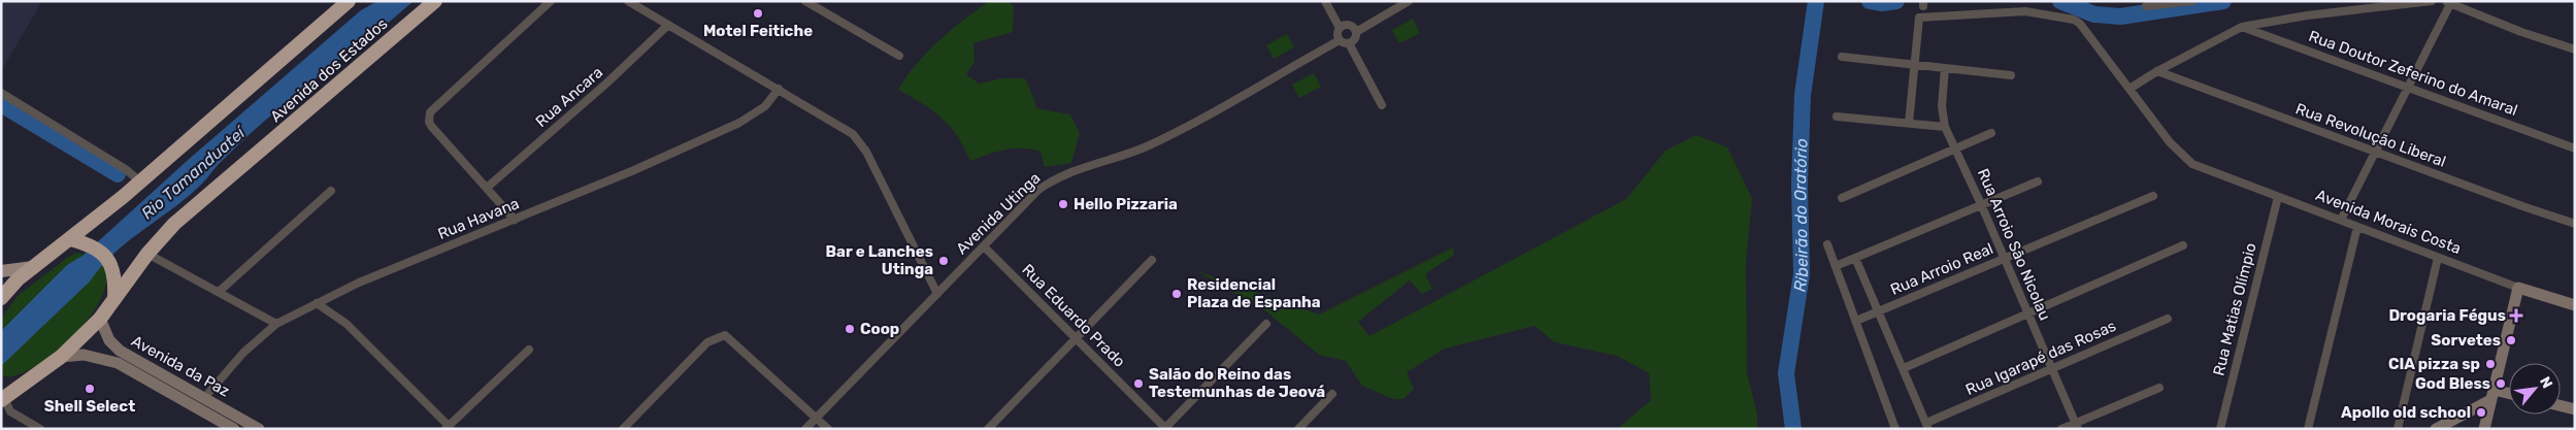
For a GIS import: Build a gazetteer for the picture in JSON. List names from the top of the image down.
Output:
{
  "streets": {
    "highway": ["Avenida dos Estados"],
    "main road": ["Avenida Morais Costa", "Avenida da Paz"],
    "street": [
      "Rua Doutor Zeferino do Amaral",
      "Rua Ancara",
      "Rua Revolução Liberal",
      "Avenida Utinga",
      "Rua Havana",
      "Rua Arroio São Nicolau",
      "Rua Arroio Real",
      "Rua Matias Olímpio",
      "Rua Eduardo Prado",
      "Rua Igarapé das Rosas"
    ]
  },
  "crossings": [
    ["Avenida dos Estados", "Avenida da Paz"],
    ["Avenida Utinga", "Rua Eduardo Prado"],
    ["Rua Havana", "Avenida da Paz"],
    ["Avenida Morais Costa", "Rua Matias Olímpio"],
    ["Rua Arroio São Nicolau", "Rua Arroio Real"],
    ["Rua Arroio São Nicolau", "Rua Igarapé das Rosas"]
  ],
  "water": ["Rio Tamanduateí", "Ribeirão do Oratório"],
  "places": {
    "other": [
      "Motel Feitiche",
      "Hello Pizzaria",
      "Bar e Lanches Utinga",
      "Residencial Plaza de Espanha",
      "Coop",
      "Sorvetes",
      "CIA pizza sp",
      "Salão do Reino das Testemunhas de Jeová",
      "God Bless",
      "Shell Select",
      "Apollo old school"
    ],
    "health": ["Drogaria Fégus"]
  },
  "north": "top right"
}
